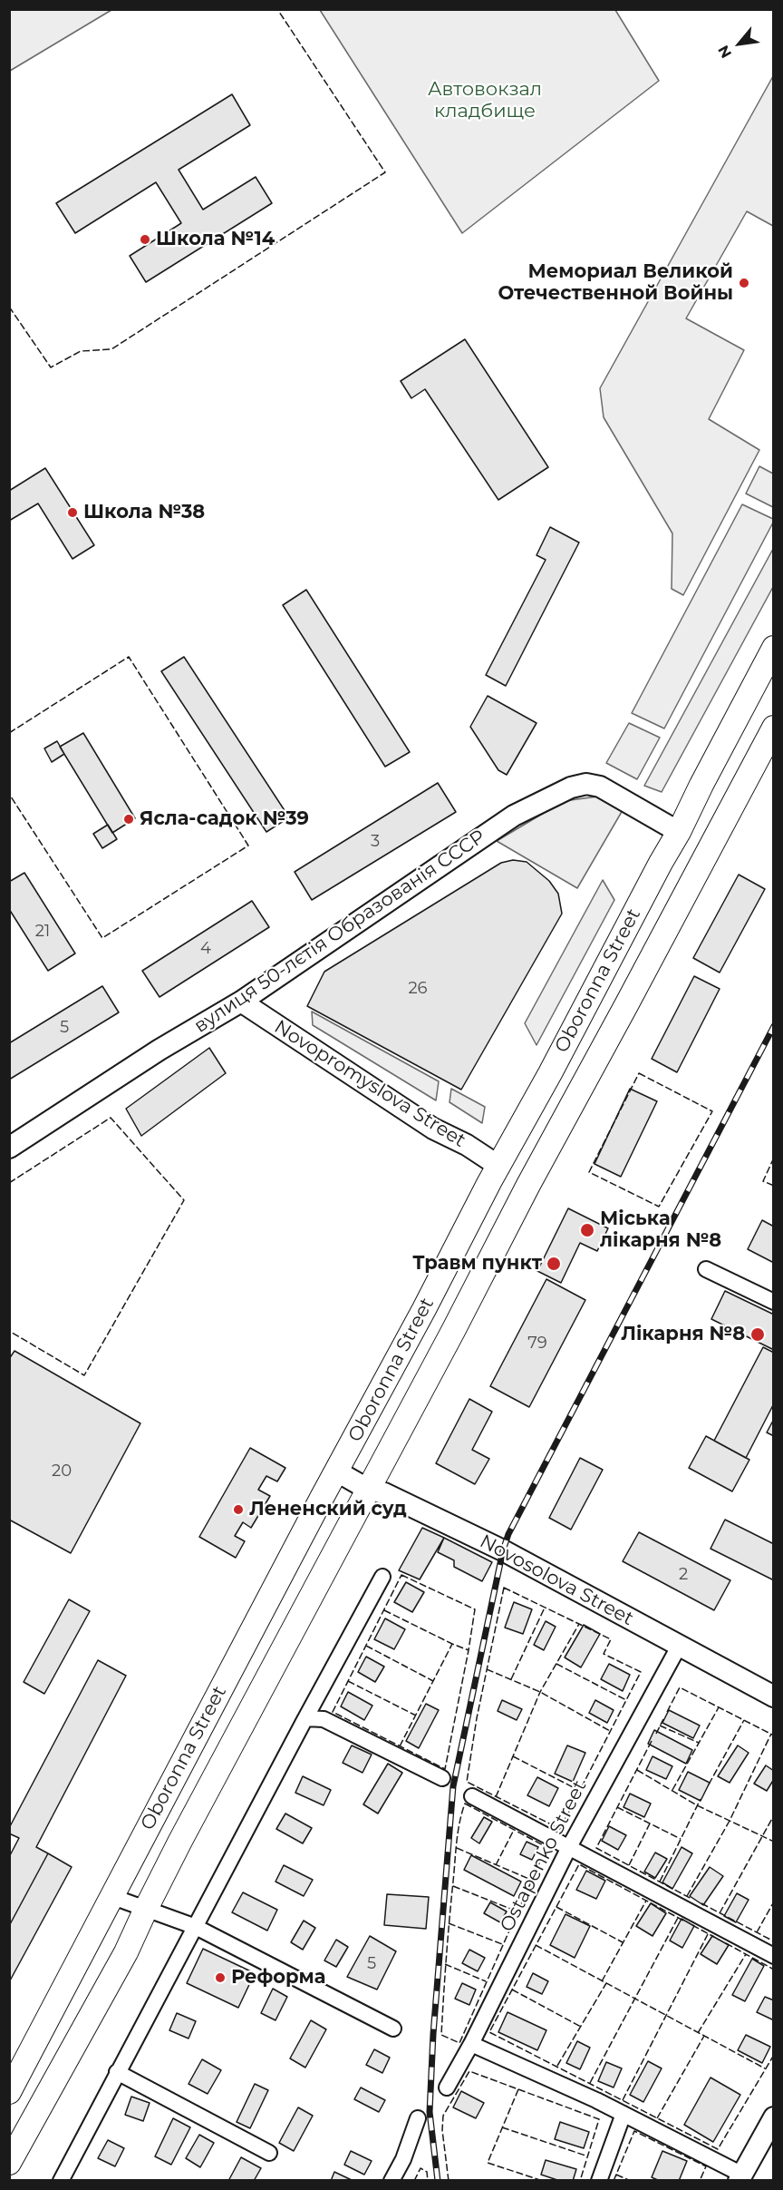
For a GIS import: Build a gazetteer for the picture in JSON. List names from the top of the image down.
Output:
{
  "streets": {
    "main road": ["Oboronna Street"],
    "street": [
      "вулиця 50-лєтія Образованія СССР",
      "Novopromyslova Street",
      "Novosolova Street",
      "Ostapenko Street"
    ]
  },
  "crossings": [
    ["вулиця 50-лєтія Образованія СССР", "Oboronna Street"],
    ["вулиця 50-лєтія Образованія СССР", "Novopromyslova Street"],
    ["Oboronna Street", "Novopromyslova Street"],
    ["Oboronna Street", "Novosolova Street"],
    ["Novosolova Street", "Ostapenko Street"]
  ],
  "parks": ["Автовокзал кладбище"],
  "places": [
    "Школа №14",
    "Мемориал Великой Отечественной Войны",
    "Школа №38",
    "Ясла-садок №39",
    "Міська лікарня №8",
    "Травм пункт",
    "Лікарня №8",
    "Лененский суд",
    "Реформа"
  ],
  "house_numbers": [
    "3",
    "21",
    "4",
    "26",
    "5",
    "79",
    "20",
    "2",
    "5"
  ],
  "north": "bottom left"
}
